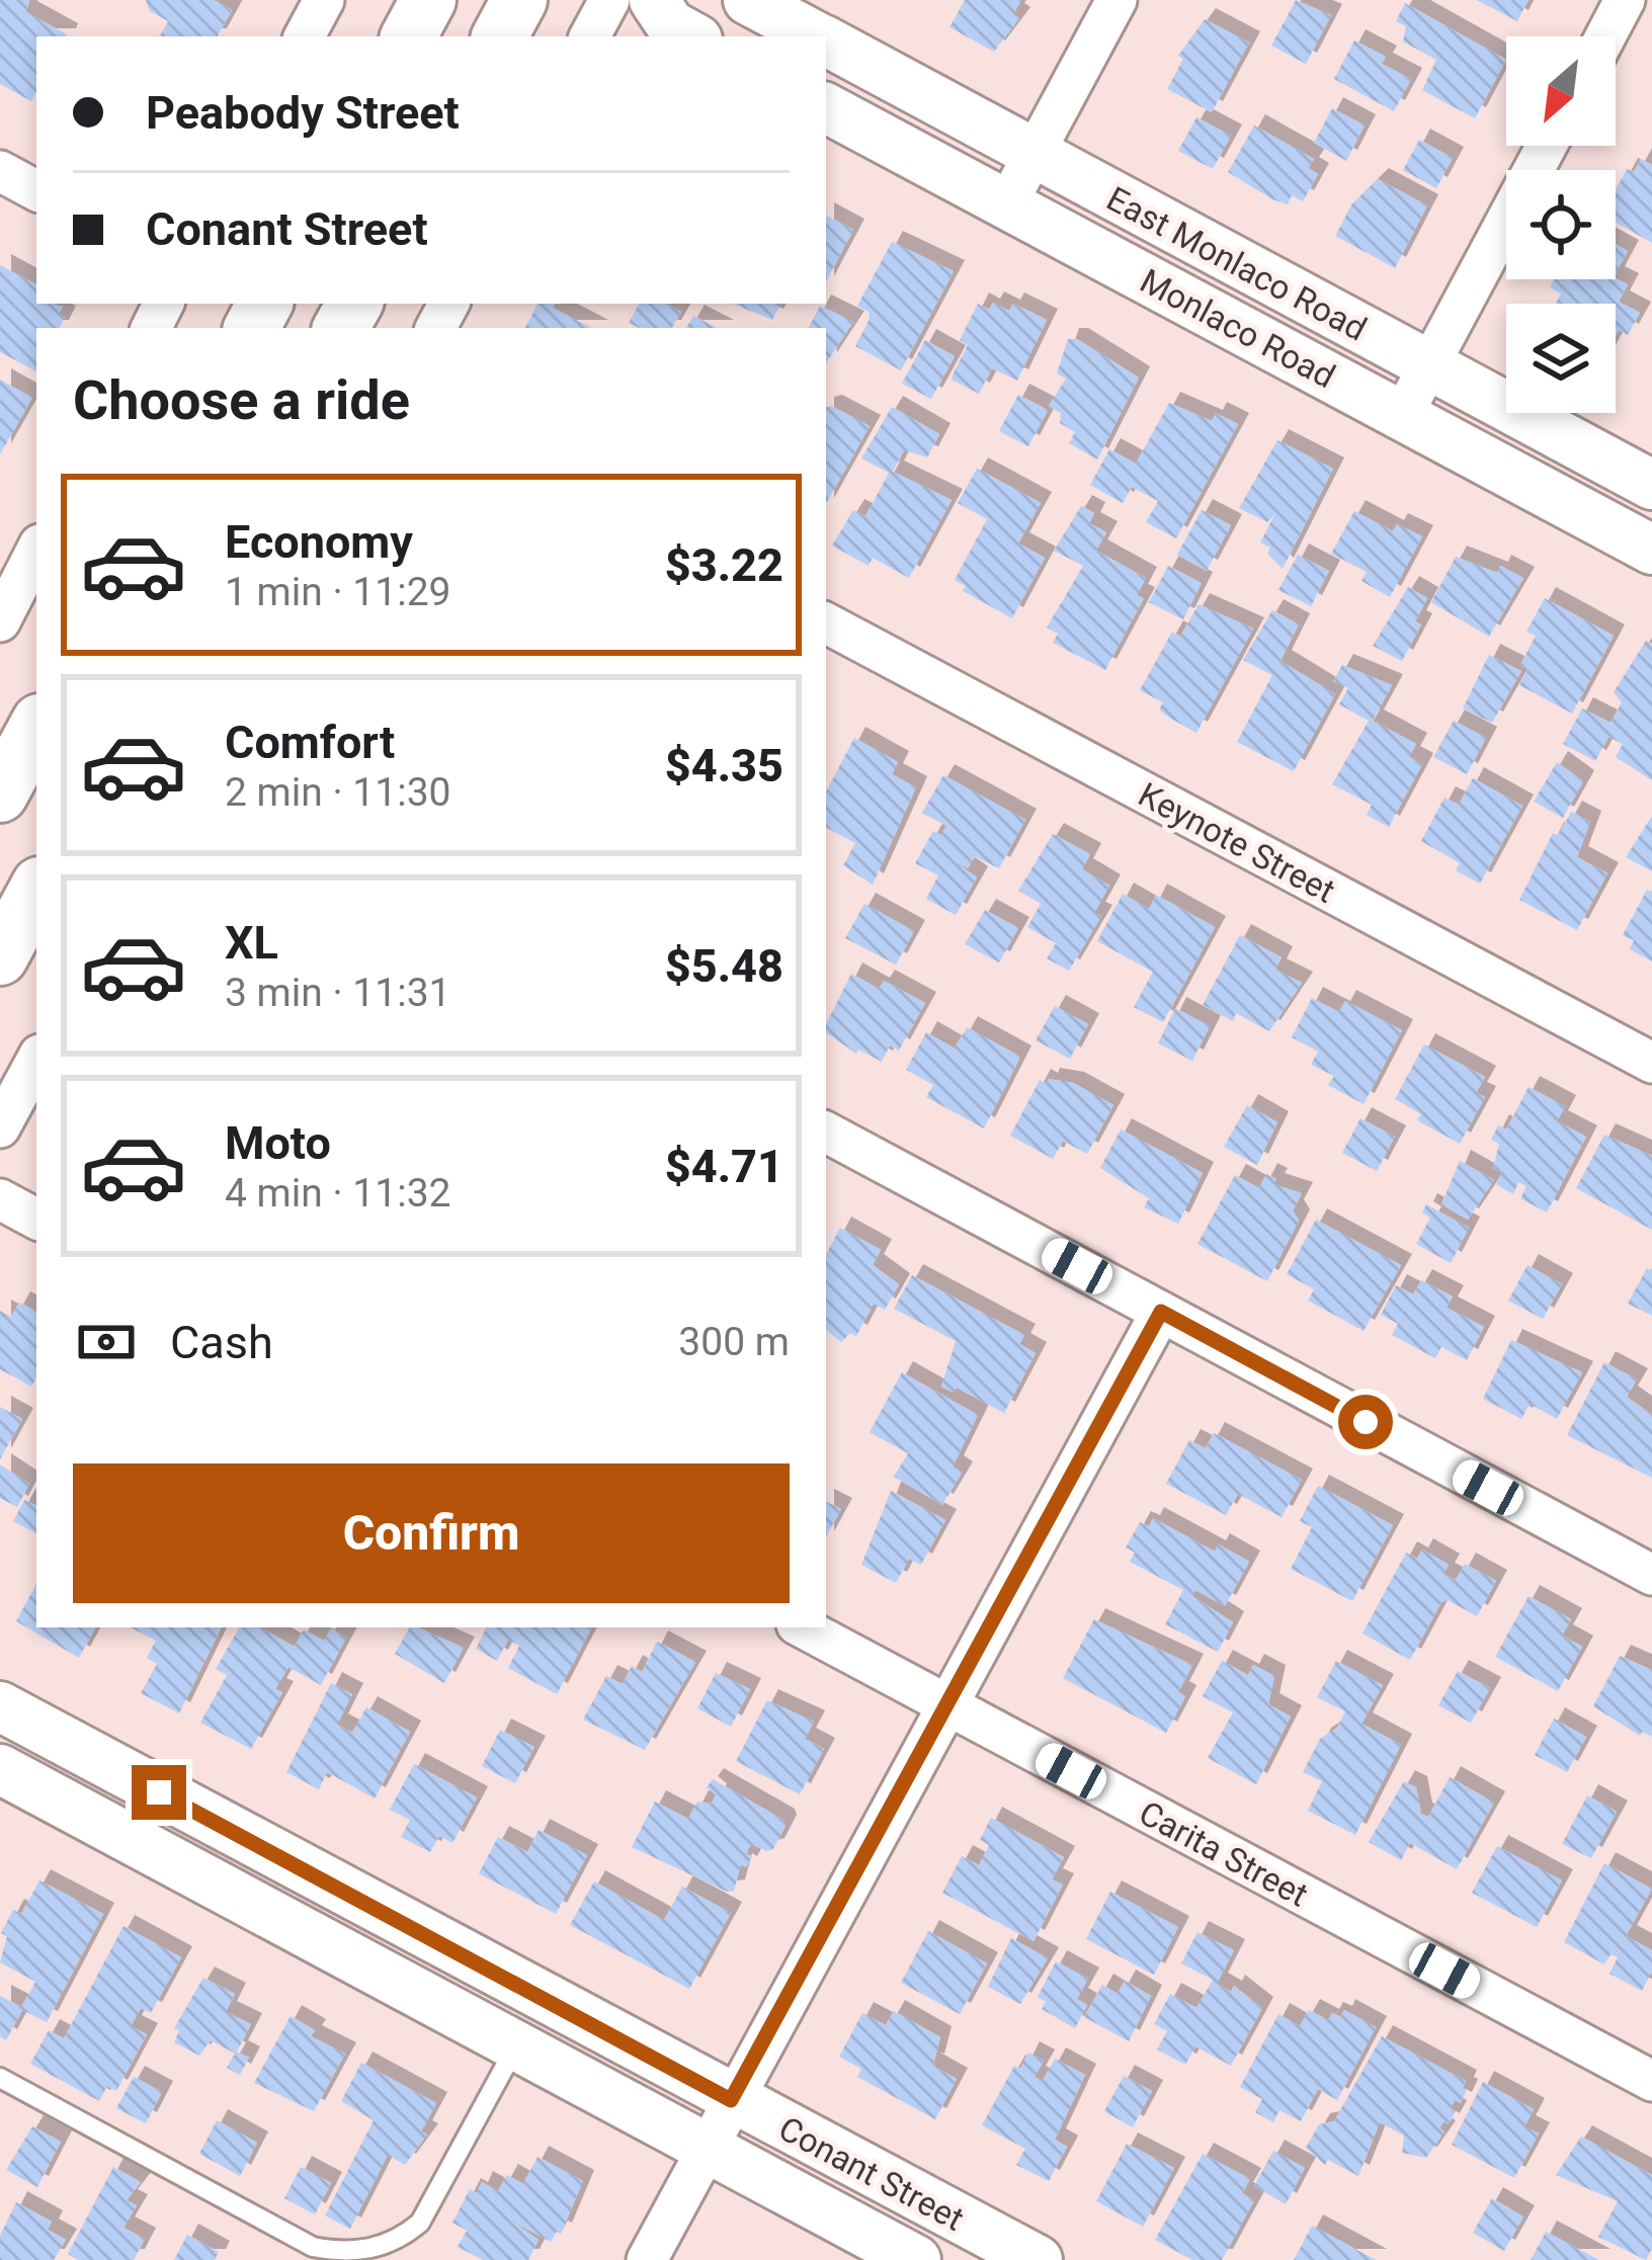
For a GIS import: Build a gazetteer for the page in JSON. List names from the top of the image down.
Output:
{
  "streets": {
    "street": [
      "East Monlaco Road",
      "Monlaco Road",
      "Keynote Street",
      "Carita Street",
      "Conant Street"
    ]
  },
  "north": "bottom left",
  "page": {
    "banner": ["Peabody Street", "Conant Street"],
    "heading": "Choose a ride",
    "list": [
      {
        "name": "Economy",
        "note": "1 min · 11:29",
        "value": "$3.22"
      },
      {
        "name": "Comfort",
        "note": "2 min · 11:30",
        "value": "$4.35"
      },
      {
        "name": "XL",
        "note": "3 min · 11:31",
        "value": "$5.48"
      },
      {
        "name": "Moto",
        "note": "4 min · 11:32",
        "value": "$4.71"
      }
    ],
    "pay": ["Cash", "300 m"],
    "buttons": "Confirm"
  }
}
